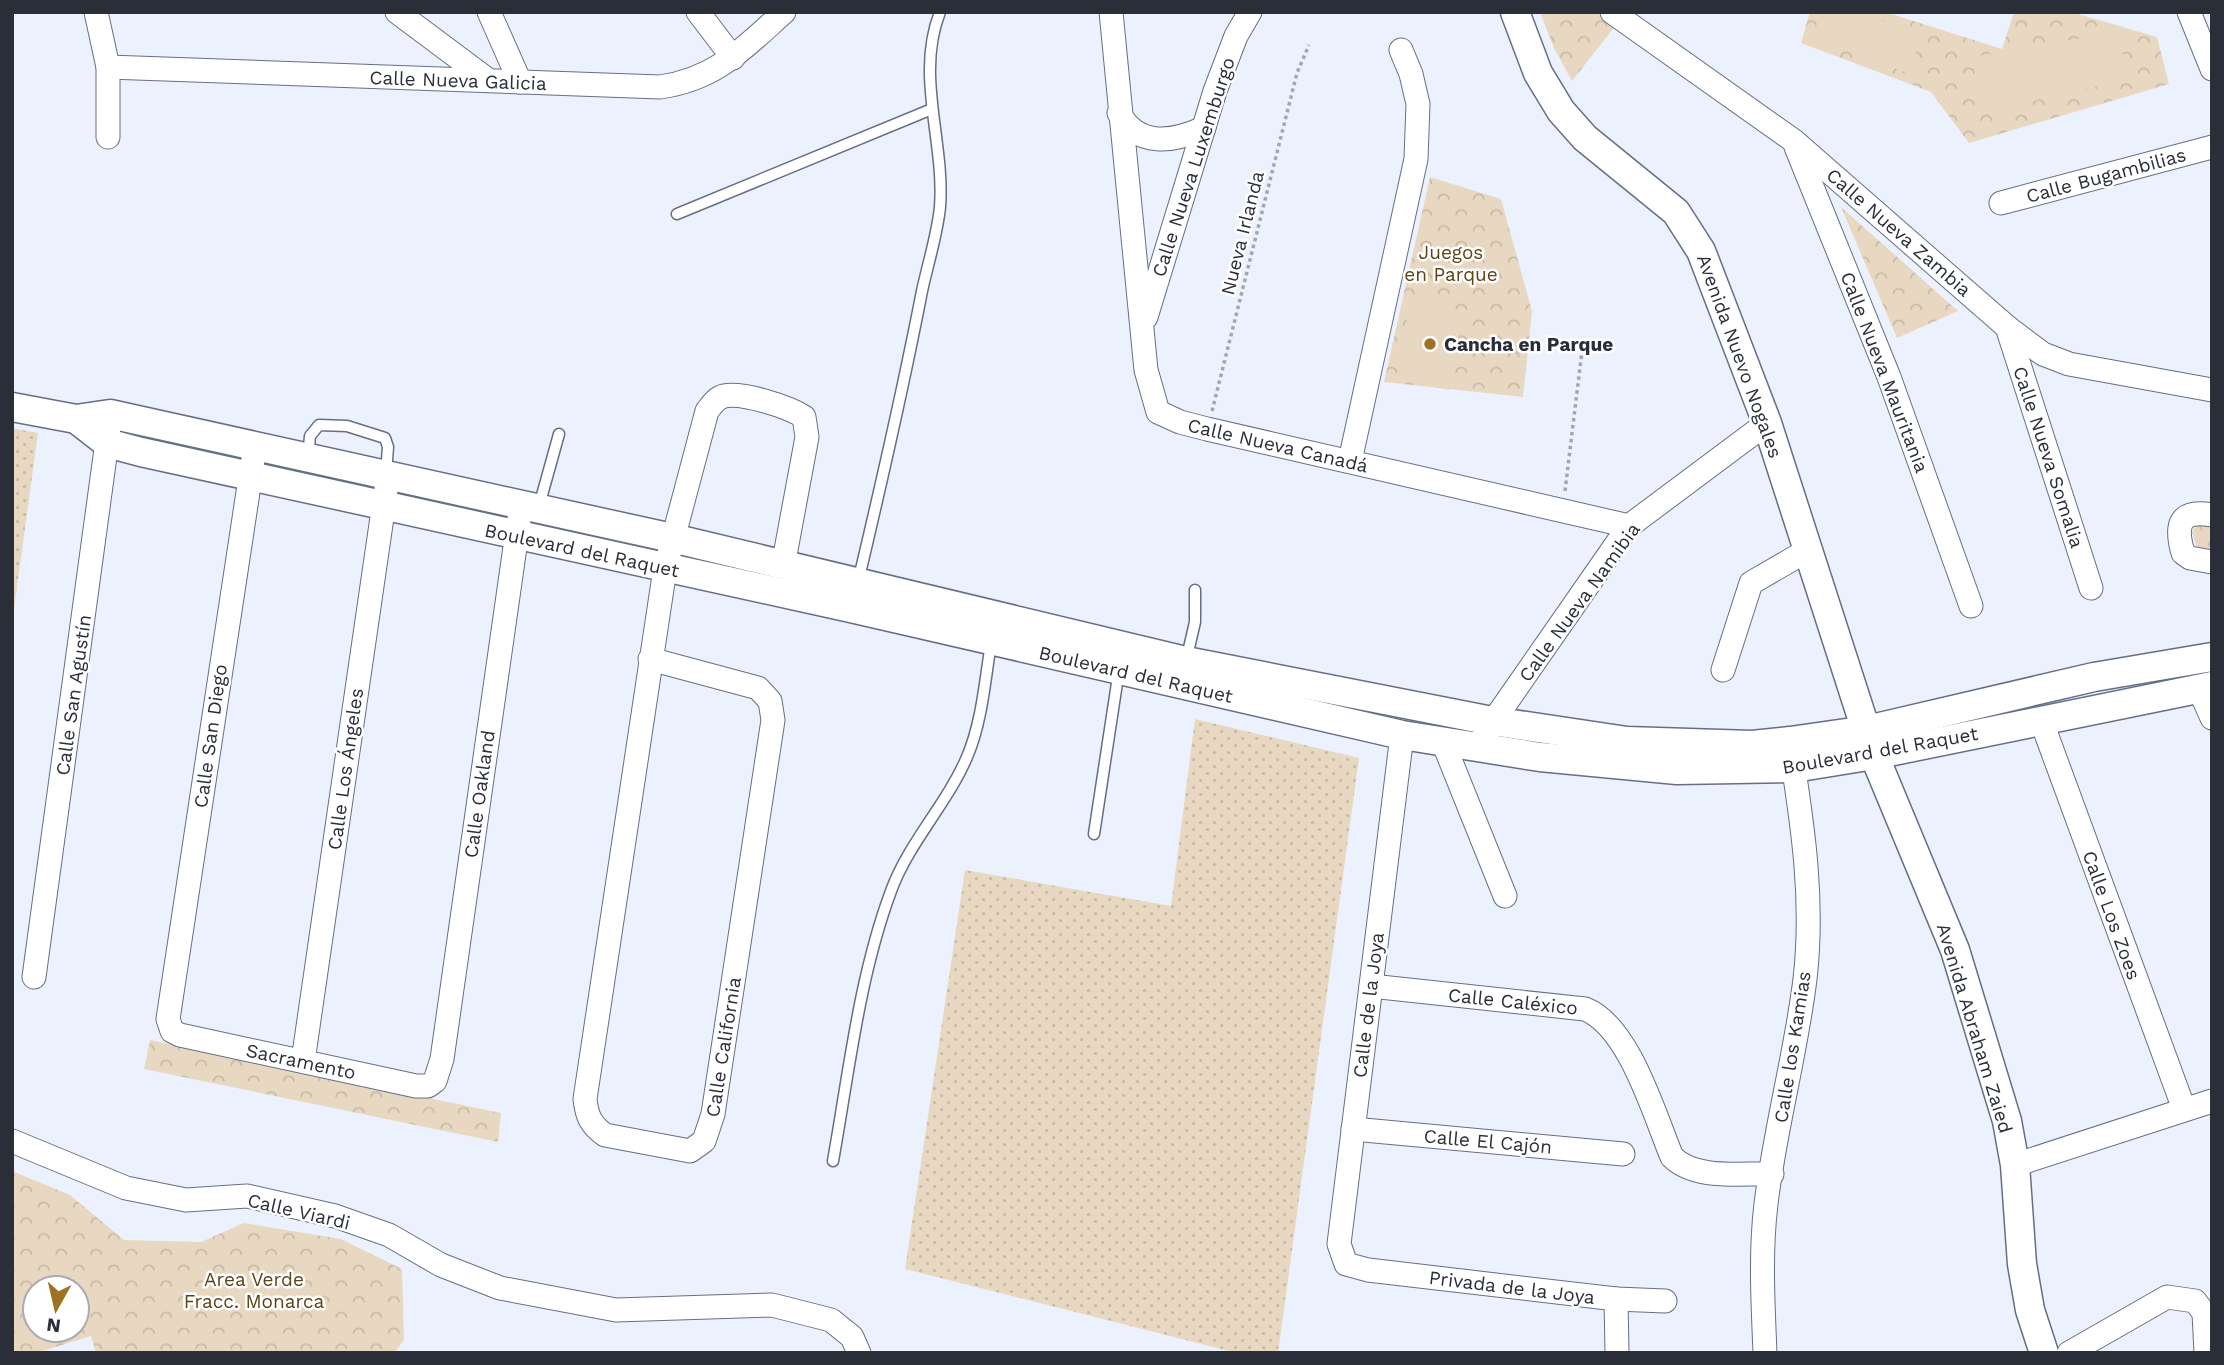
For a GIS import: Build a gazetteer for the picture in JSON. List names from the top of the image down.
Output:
{
  "streets": {
    "street": [
      "Calle Nueva Galicia",
      "Calle Nueva Luxemburgo",
      "Calle Bugambilias",
      "Calle Nueva Zambia",
      "Avenida Nuevo Nogales",
      "Calle Nueva Mauritania",
      "Calle Nueva Canadá",
      "Calle Nueva Somalia",
      "Boulevard del Raquet",
      "Calle Nueva Namibia",
      "Calle San Agustín",
      "Calle San Diego",
      "Calle Los Ángeles",
      "Calle Oakland",
      "Calle Los Zoes",
      "Calle Caléxico",
      "Calle de la Joya",
      "Avenida Abraham Zaied",
      "Calle California",
      "Calle los Kamias",
      "Sacramento",
      "Calle El Cajón",
      "Calle Viardi",
      "Privada de la Joya"
    ],
    "path": ["Nueva Irlanda"]
  },
  "crossings": [
    ["Calle Nueva Luxemburgo", "Calle Nueva Canadá"],
    ["Calle Nueva Zambia", "Calle Nueva Mauritania"],
    ["Calle Nueva Zambia", "Calle Nueva Somalia"],
    ["Nueva Irlanda", "Calle Nueva Canadá"],
    ["Avenida Nuevo Nogales", "Boulevard del Raquet"],
    ["Avenida Nuevo Nogales", "Calle Nueva Namibia"],
    ["Avenida Nuevo Nogales", "Avenida Abraham Zaied"],
    ["Calle Nueva Canadá", "Calle Nueva Namibia"],
    ["Boulevard del Raquet", "Calle Nueva Namibia"],
    ["Boulevard del Raquet", "Calle San Agustín"],
    ["Boulevard del Raquet", "Calle San Diego"],
    ["Boulevard del Raquet", "Calle Los Ángeles"],
    ["Boulevard del Raquet", "Calle Oakland"],
    ["Boulevard del Raquet", "Calle Los Zoes"],
    ["Boulevard del Raquet", "Calle de la Joya"],
    ["Boulevard del Raquet", "Avenida Abraham Zaied"],
    ["Boulevard del Raquet", "Calle California"],
    ["Boulevard del Raquet", "Calle los Kamias"],
    ["Calle San Diego", "Sacramento"],
    ["Calle Los Ángeles", "Sacramento"],
    ["Calle Oakland", "Sacramento"],
    ["Calle Caléxico", "Calle de la Joya"],
    ["Calle Caléxico", "Calle los Kamias"],
    ["Calle de la Joya", "Calle El Cajón"],
    ["Calle de la Joya", "Privada de la Joya"]
  ],
  "parks": ["Juegos en Parque", "Area Verde Fracc. Monarca"],
  "places": ["Cancha en Parque"],
  "north": "bottom"
}
